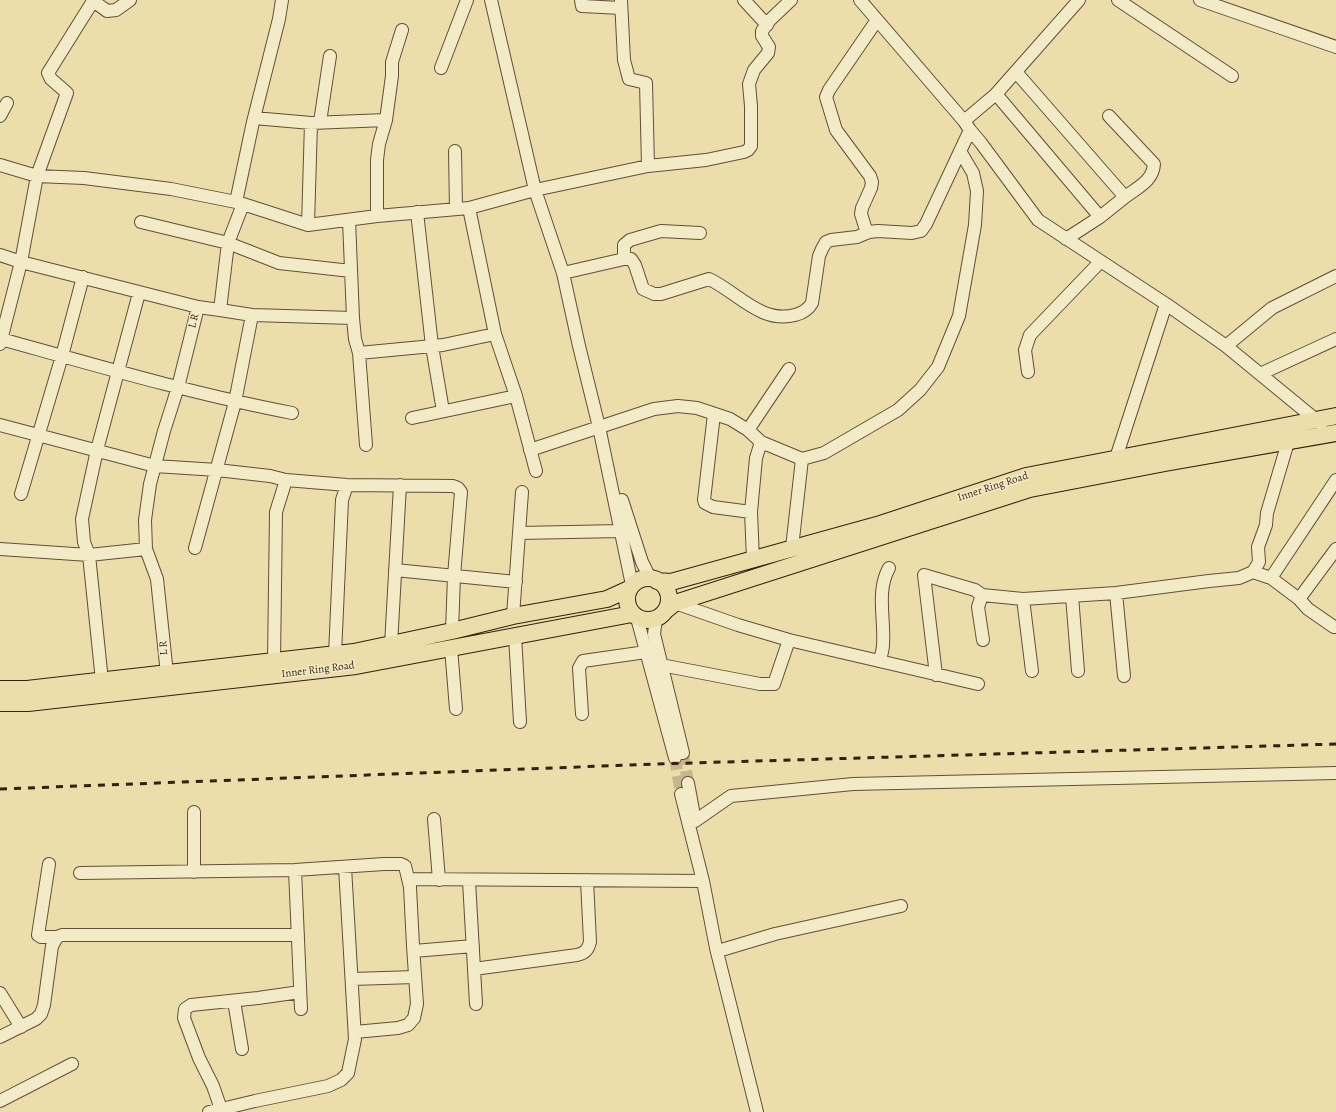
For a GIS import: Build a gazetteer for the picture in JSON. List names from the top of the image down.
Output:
{
  "streets": {
    "main road": ["Inner Ring Road"],
    "street": ["L R"]
  },
  "crossings": [
    ["L R", "Inner Ring Road"]
  ]
}
